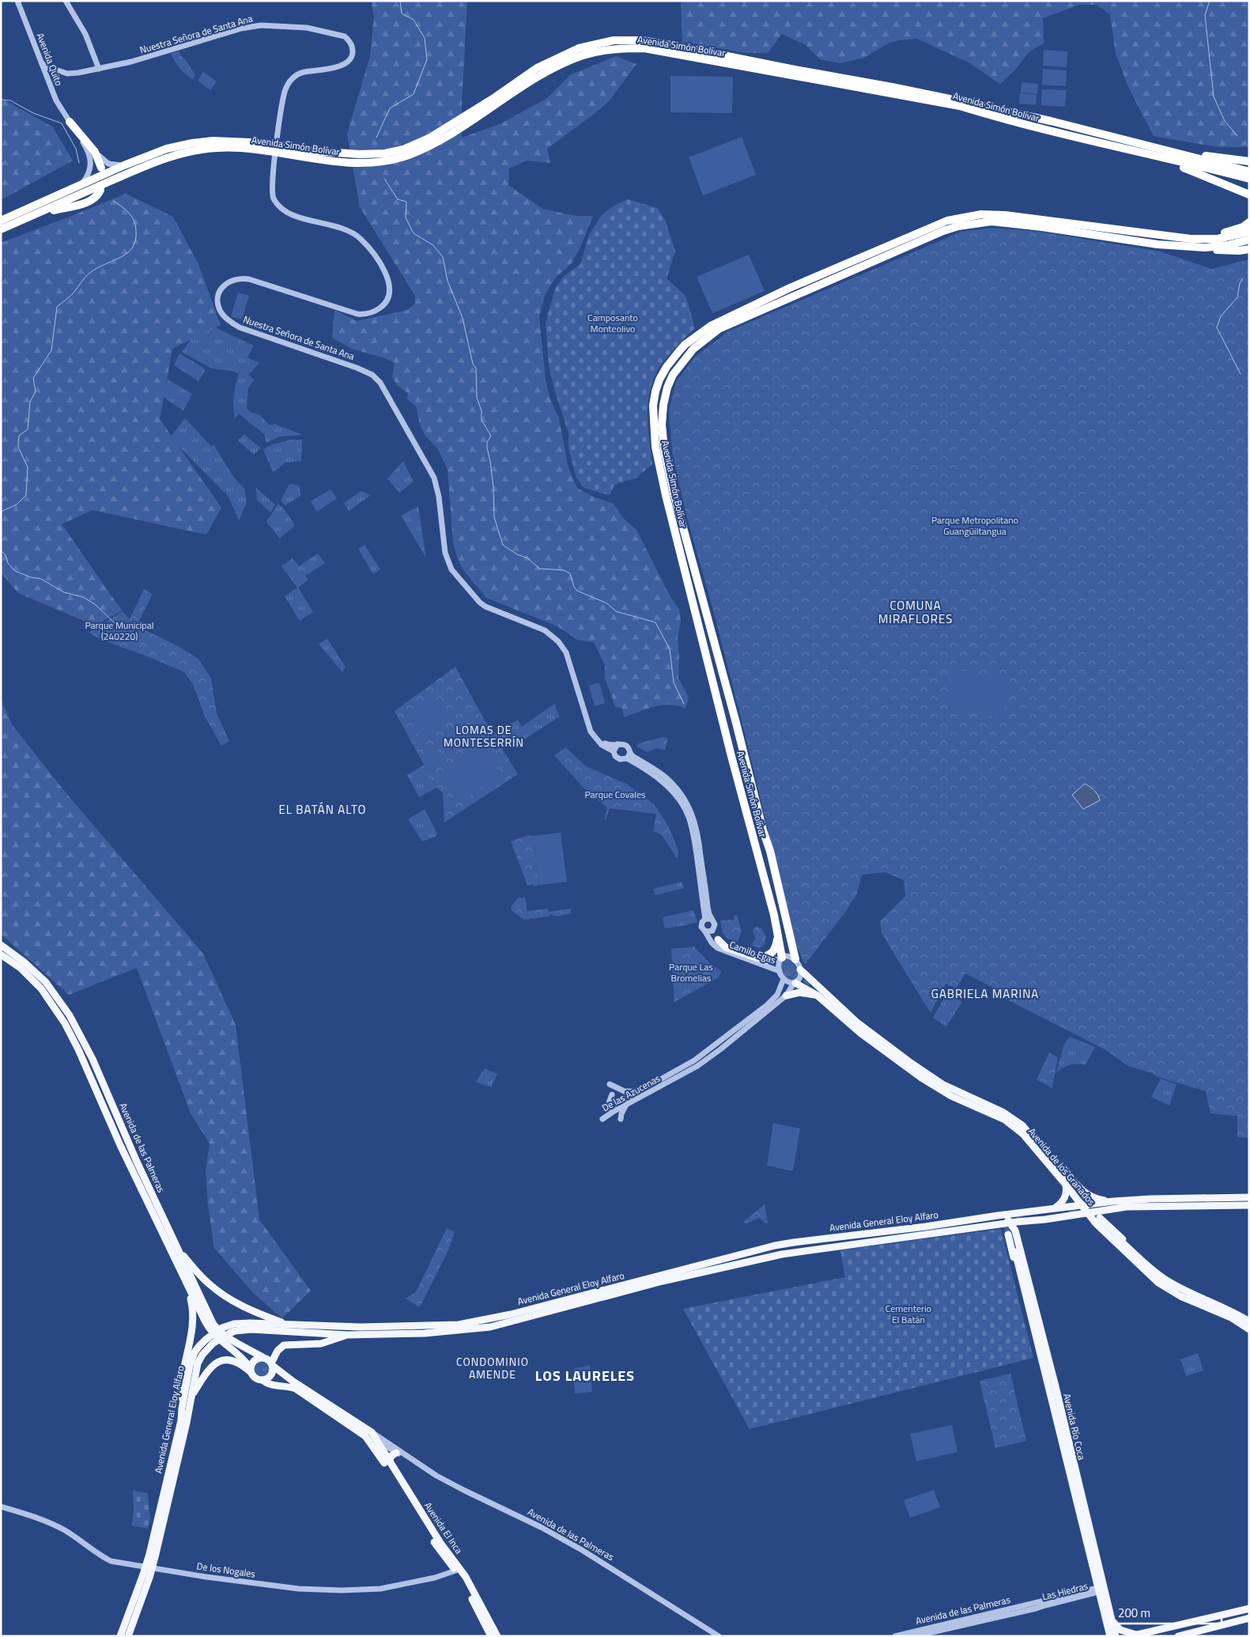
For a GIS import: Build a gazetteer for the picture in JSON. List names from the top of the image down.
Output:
{
  "streets": {
    "highway": ["Avenida Simón Bolívar"],
    "main road": [
      "Avenida de las Palmeras",
      "Avenida de los Granados",
      "Avenida General Eloy Alfaro",
      "Avenida Río Coca",
      "Avenida El Inca"
    ],
    "street": [
      "Nuestra Señora de Santa Ana",
      "Avenida Quito",
      "Camilo Egas",
      "De las Azucenas",
      "De los Nogales",
      "Las Hiedras"
    ]
  },
  "crossings": [
    ["Nuestra Señora de Santa Ana", "Avenida Quito"],
    ["Avenida Simón Bolívar", "Avenida Quito"],
    ["Avenida Simón Bolívar", "Camilo Egas"],
    ["Avenida Simón Bolívar", "De las Azucenas"],
    ["Avenida Simón Bolívar", "Avenida de los Granados"],
    ["Camilo Egas", "De las Azucenas"],
    ["Camilo Egas", "Avenida de los Granados"],
    ["De las Azucenas", "Avenida de los Granados"],
    ["Avenida de las Palmeras", "Avenida El Inca"],
    ["Avenida de las Palmeras", "Las Hiedras"],
    ["Avenida de los Granados", "Avenida General Eloy Alfaro"],
    ["Avenida General Eloy Alfaro", "Avenida Río Coca"],
    ["Avenida Río Coca", "Las Hiedras"],
    ["Avenida El Inca", "De los Nogales"]
  ],
  "districts": [
    "COMUNA MIRAFLORES",
    "LOMAS DE MONTESERRÍN",
    "EL BATÁN ALTO",
    "GABRIELA MARINA",
    "CONDOMINIO AMENDE",
    "LOS LAURELES"
  ],
  "parks": [
    "Camposanto Monteolivo",
    "Parque Metropolitano Guangüiltangua",
    "Parque Municipal (240220)",
    "Parque Covales",
    "Parque Las Bromelias",
    "Cementerio El Batán"
  ],
  "scale_bar": "200 m"
}
